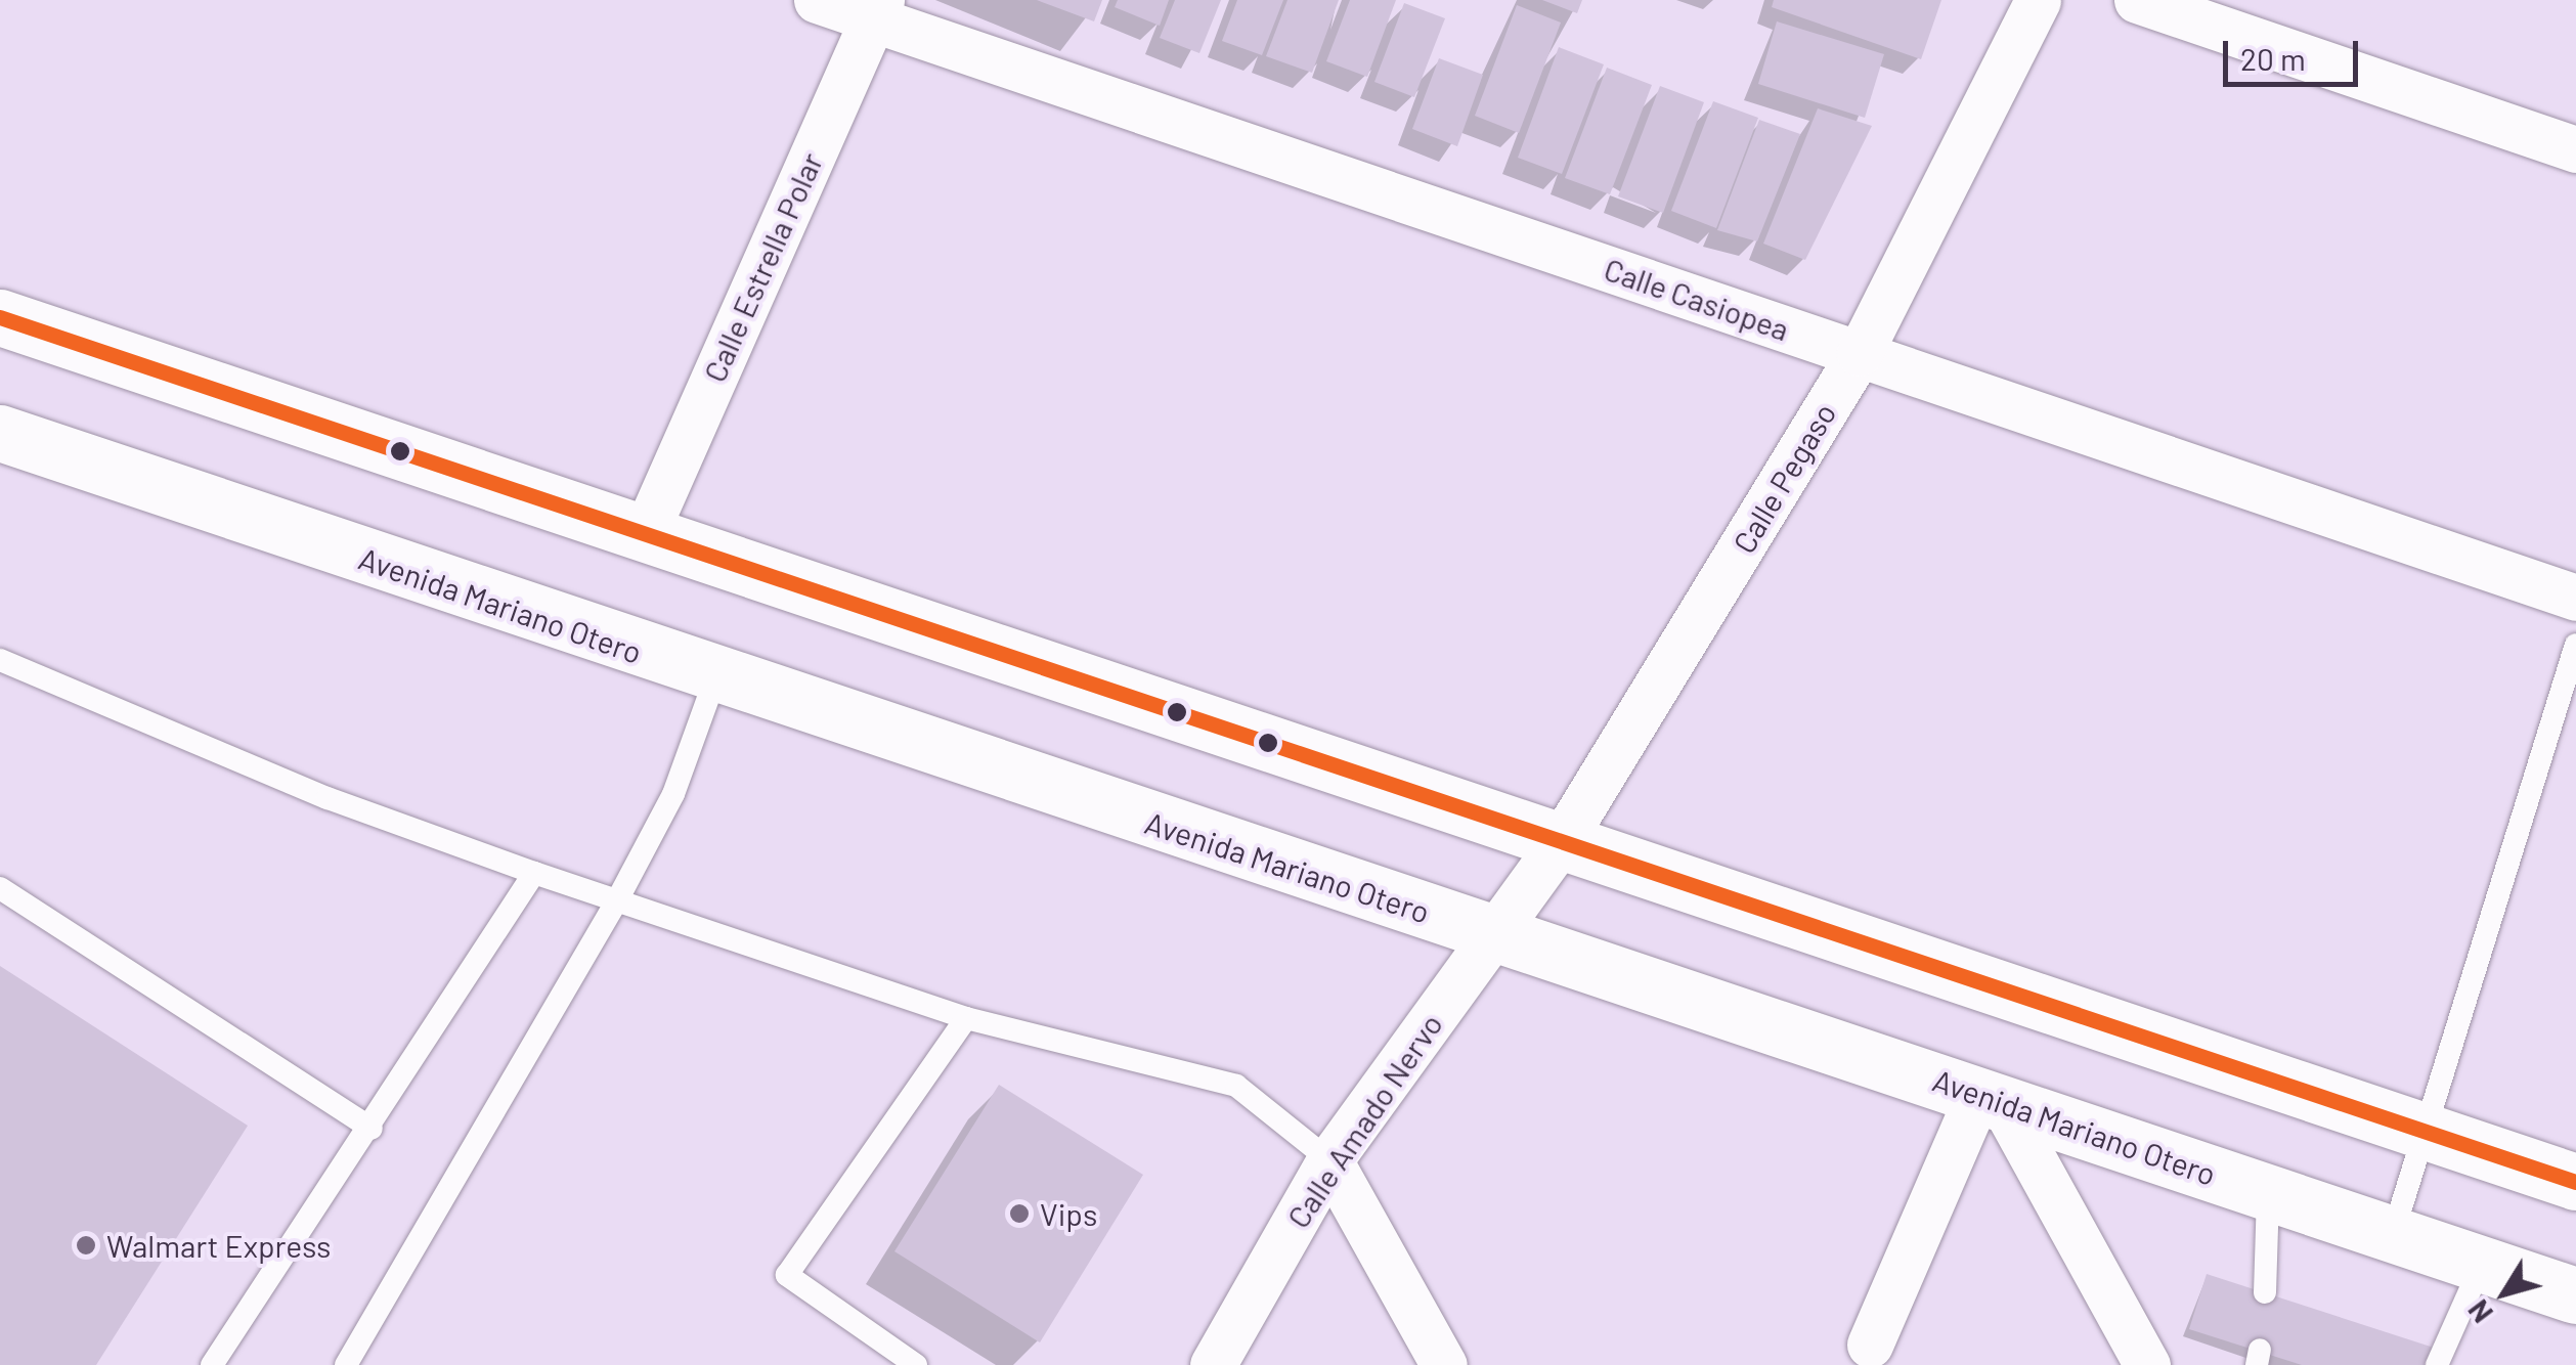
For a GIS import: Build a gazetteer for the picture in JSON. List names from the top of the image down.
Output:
{
  "streets": {
    "main road": ["Avenida Mariano Otero"],
    "street": [
      "Calle Estrella Polar",
      "Calle Casiopea",
      "Calle Pegaso",
      "Calle Amado Nervo"
    ]
  },
  "crossings": [
    ["Calle Estrella Polar", "Calle Casiopea"],
    ["Calle Casiopea", "Calle Pegaso"],
    ["Calle Pegaso", "Avenida Mariano Otero"],
    ["Calle Pegaso", "Calle Amado Nervo"],
    ["Avenida Mariano Otero", "Calle Amado Nervo"]
  ],
  "places": ["Vips", "Walmart Express"],
  "scale_bar": "20 m",
  "north": "bottom left"
}
